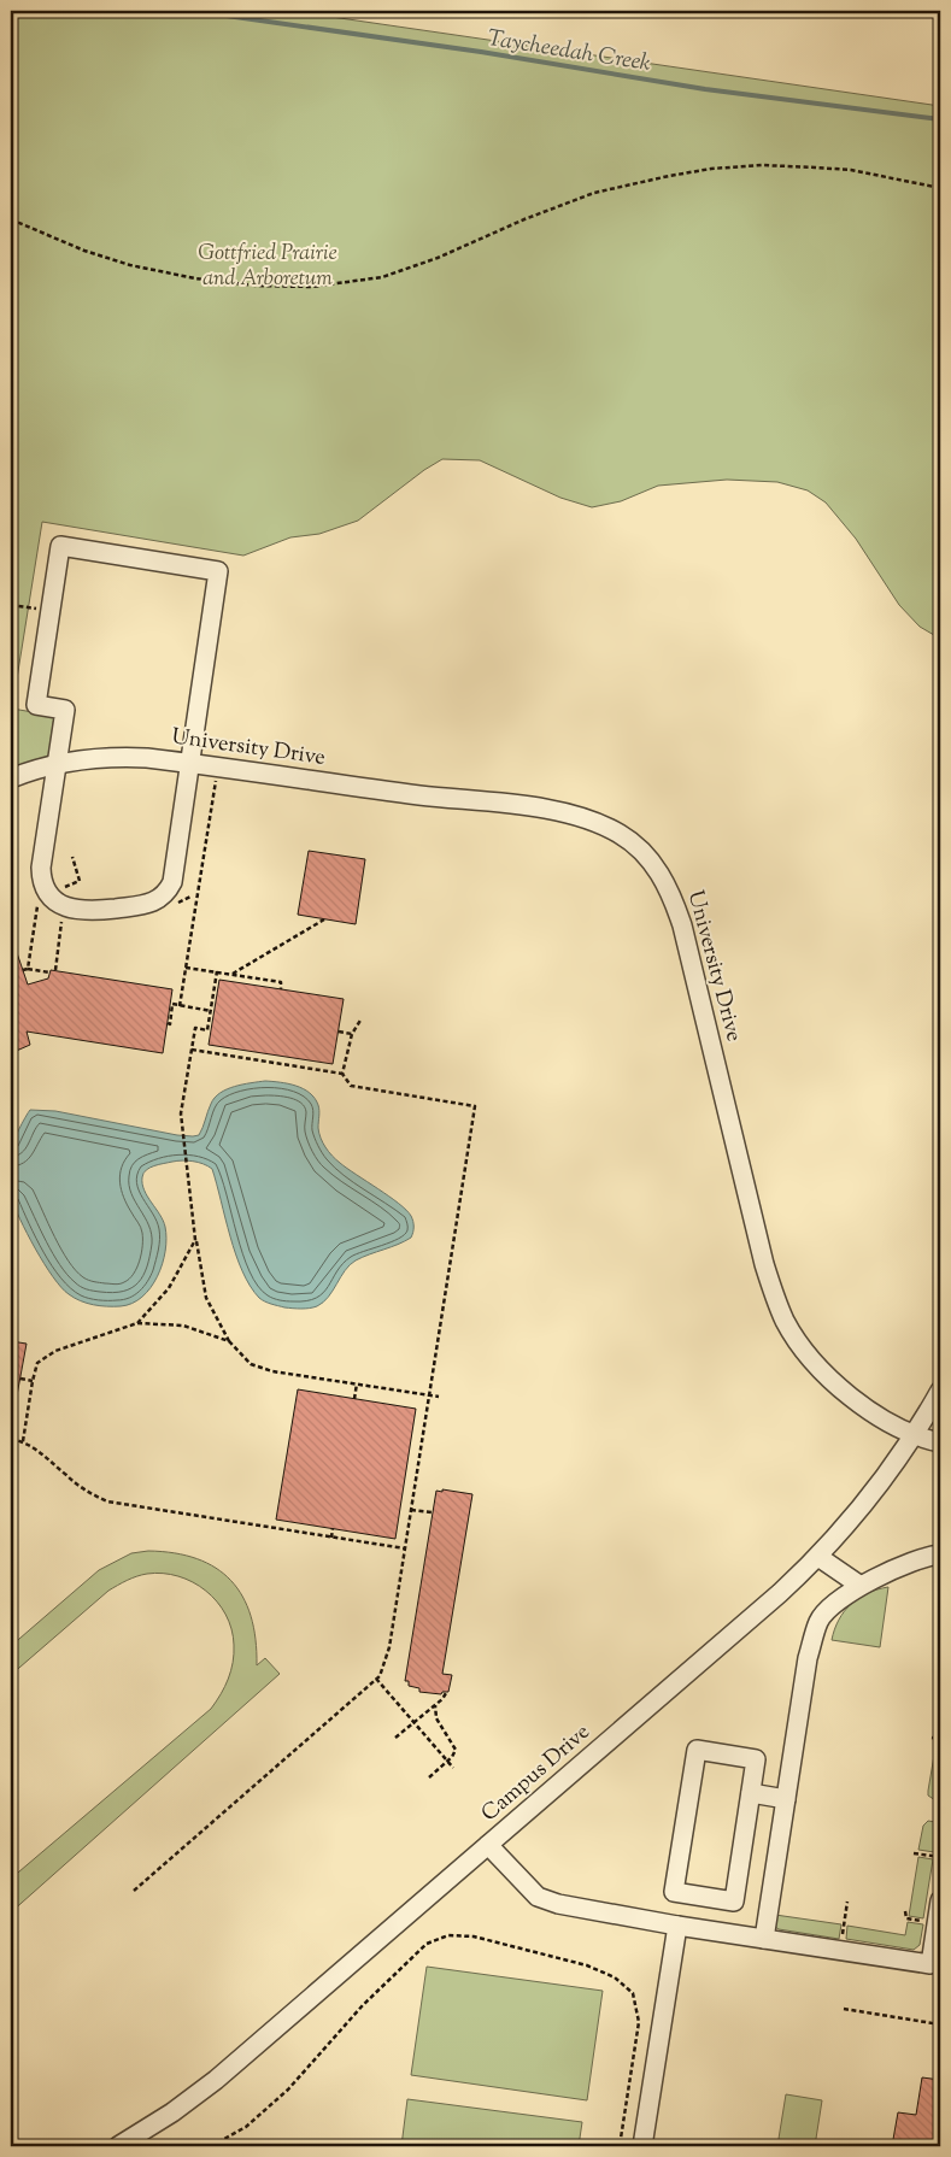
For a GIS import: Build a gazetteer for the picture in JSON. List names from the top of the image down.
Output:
{
  "streets": {
    "street": ["University Drive", "Campus Drive"]
  },
  "crossings": [
    ["University Drive", "Campus Drive"]
  ],
  "water": ["Taycheedah Creek"],
  "parks": ["Gottfried Prairie and Arboretum"]
}
